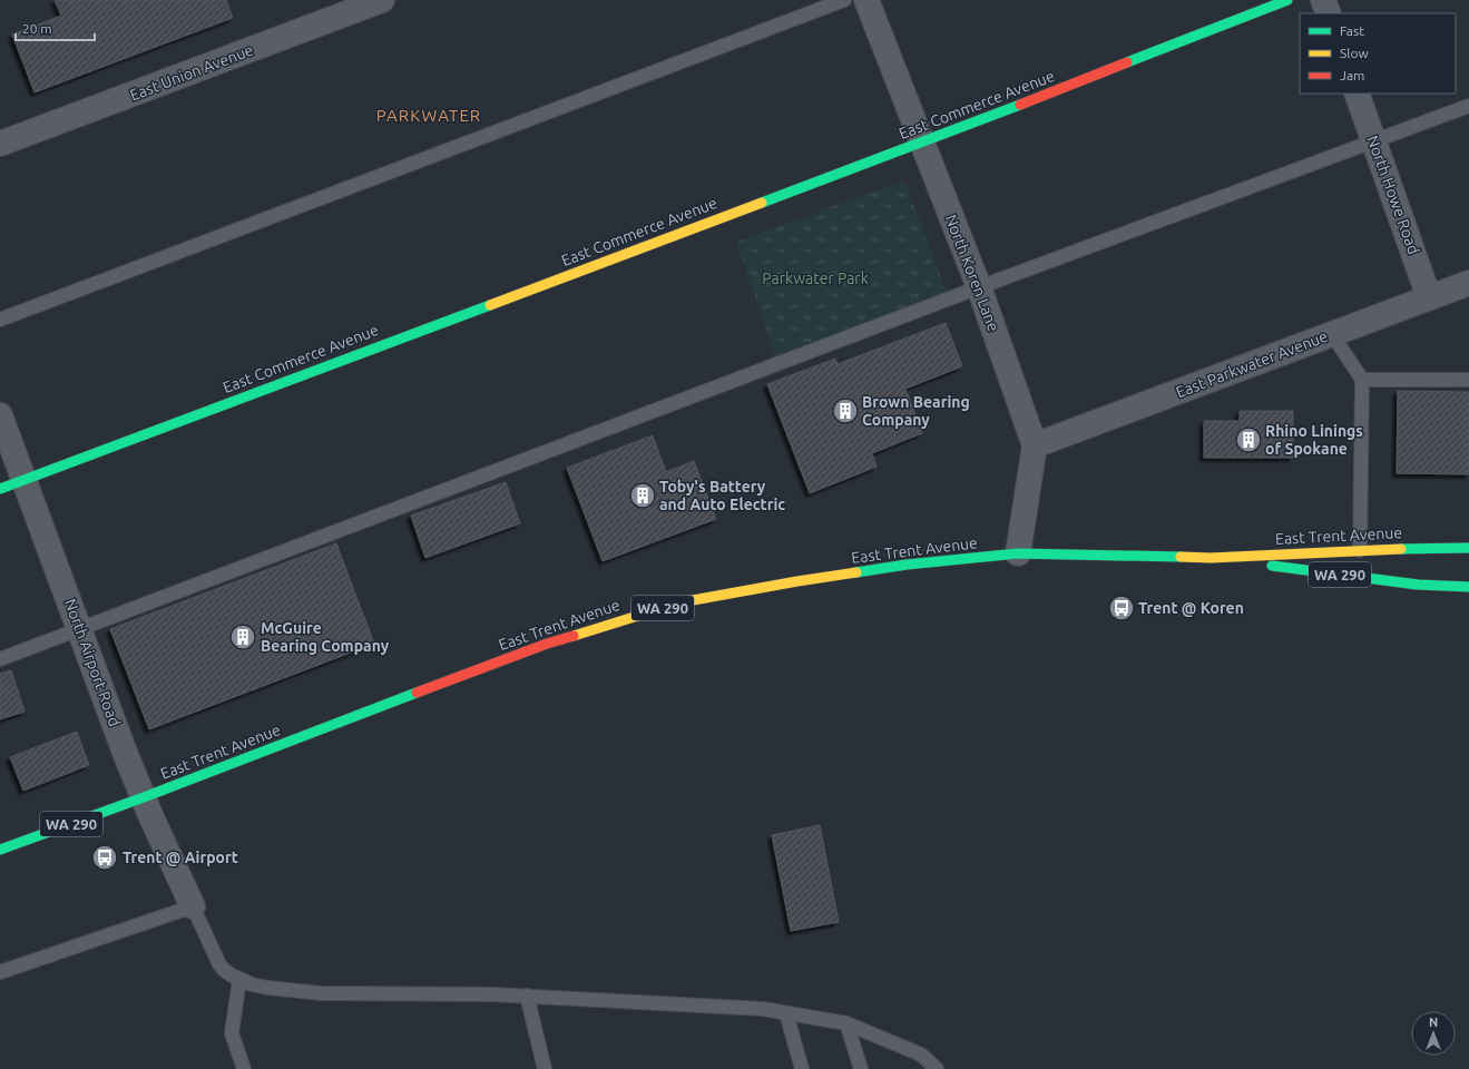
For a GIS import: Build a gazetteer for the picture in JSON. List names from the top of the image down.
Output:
{
  "streets": {
    "main road": ["East Commerce Avenue", "East Trent Avenue", "WA 290"],
    "street": [
      "East Union Avenue",
      "North Howe Road",
      "North Koren Lane",
      "East Parkwater Avenue",
      "North Airport Road"
    ]
  },
  "crossings": [
    ["East Commerce Avenue", "North Koren Lane"],
    ["East Commerce Avenue", "North Airport Road"],
    ["North Howe Road", "East Parkwater Avenue"],
    ["North Koren Lane", "East Parkwater Avenue"],
    ["North Koren Lane", "East Trent Avenue"],
    ["East Trent Avenue", "North Airport Road"]
  ],
  "districts": ["PARKWATER"],
  "parks": ["Parkwater Park"],
  "places": {
    "building": [
      "Brown Bearing Company",
      "Rhino Linings of Spokane",
      "Toby's Battery and Auto Electric",
      "McGuire Bearing Company"
    ],
    "bus stop": ["Trent @ Koren", "Trent @ Airport"]
  },
  "legend": ["Fast", "Slow", "Jam"],
  "scale_bar": "20 m",
  "north": "top"
}
